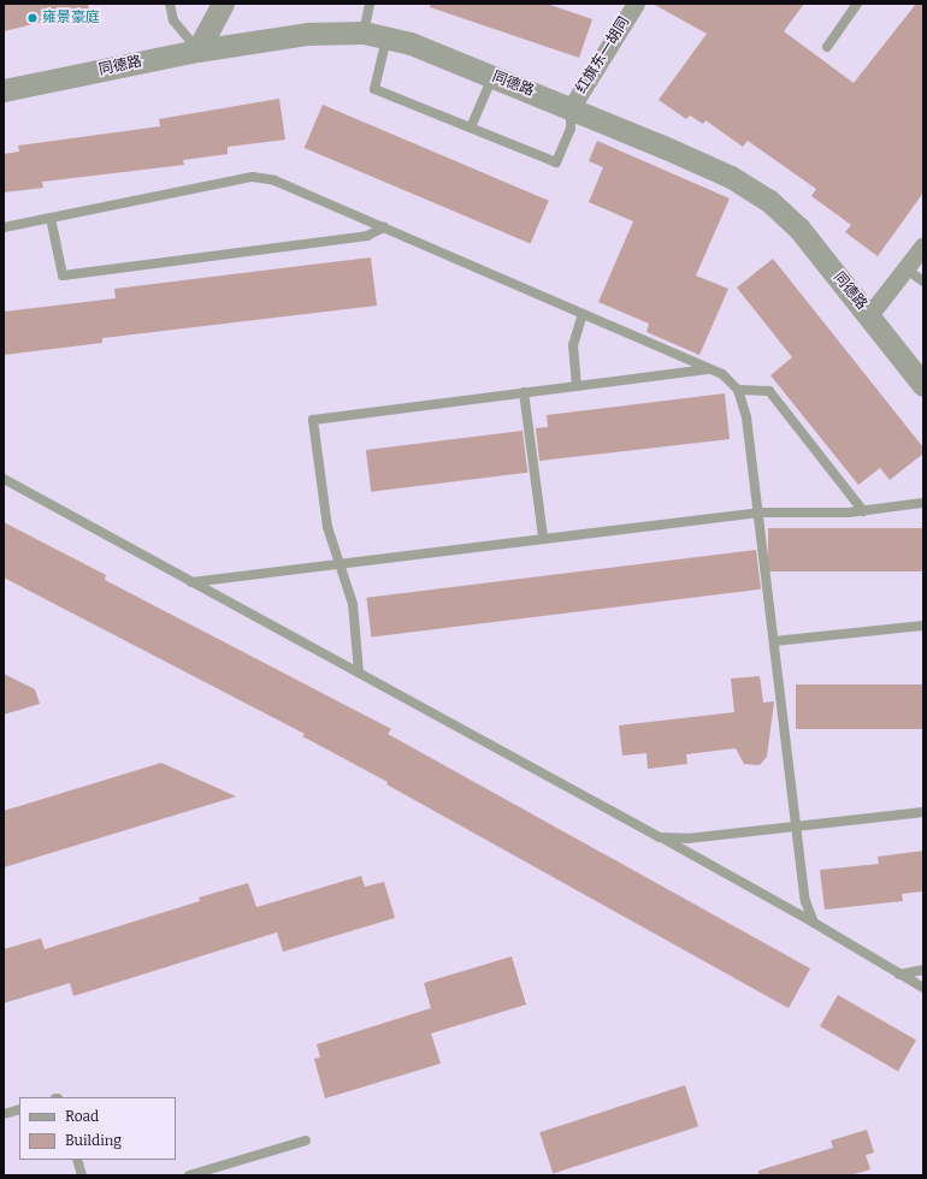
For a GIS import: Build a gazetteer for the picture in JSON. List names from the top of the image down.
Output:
{
  "streets": {
    "street": ["红旗东一胡同", "同德路"]
  },
  "crossings": [
    ["红旗东一胡同", "同德路"]
  ],
  "places": ["雍景豪庭"],
  "legend": ["Road", "Building"]
}
